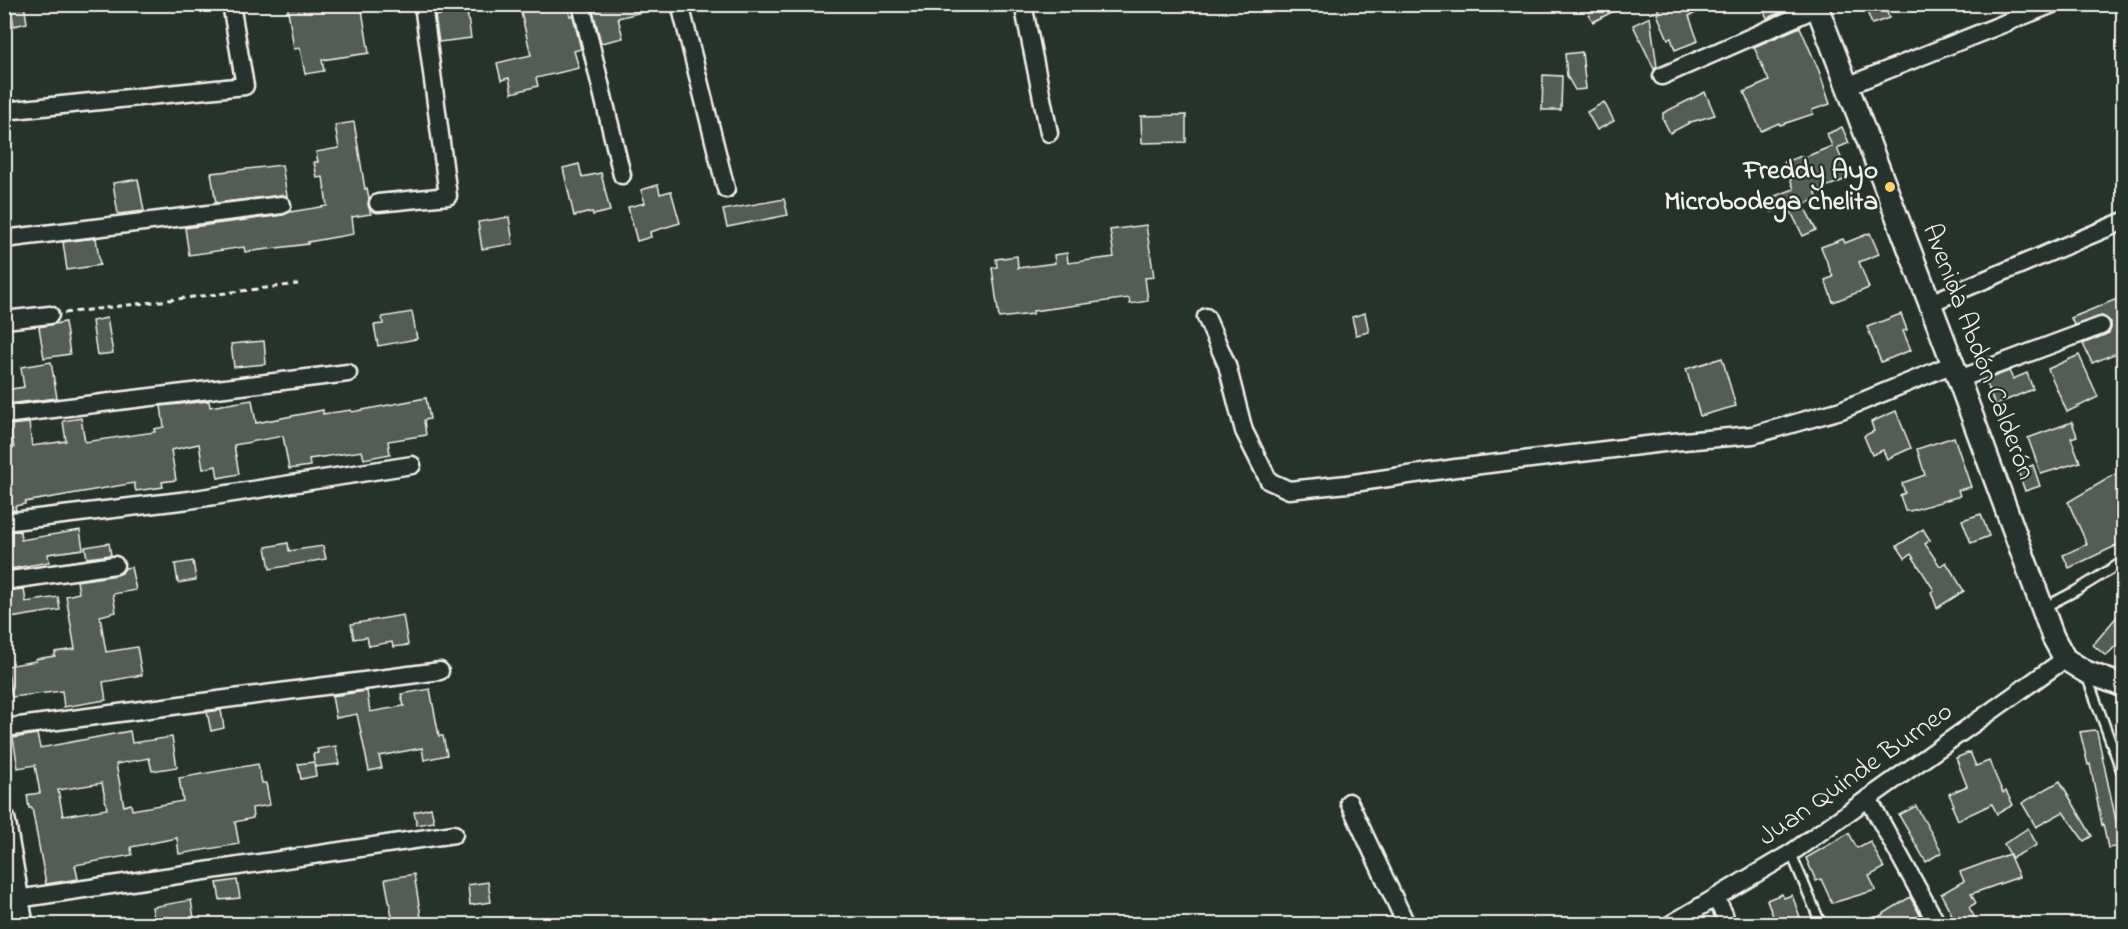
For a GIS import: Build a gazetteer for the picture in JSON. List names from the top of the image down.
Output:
{
  "streets": {
    "street": ["Avenida Abdón Calderón", "Juan Quinde Burneo"]
  },
  "crossings": [
    ["Avenida Abdón Calderón", "Juan Quinde Burneo"]
  ],
  "places": ["Freddy Ayo Microbodega chelita"]
}
